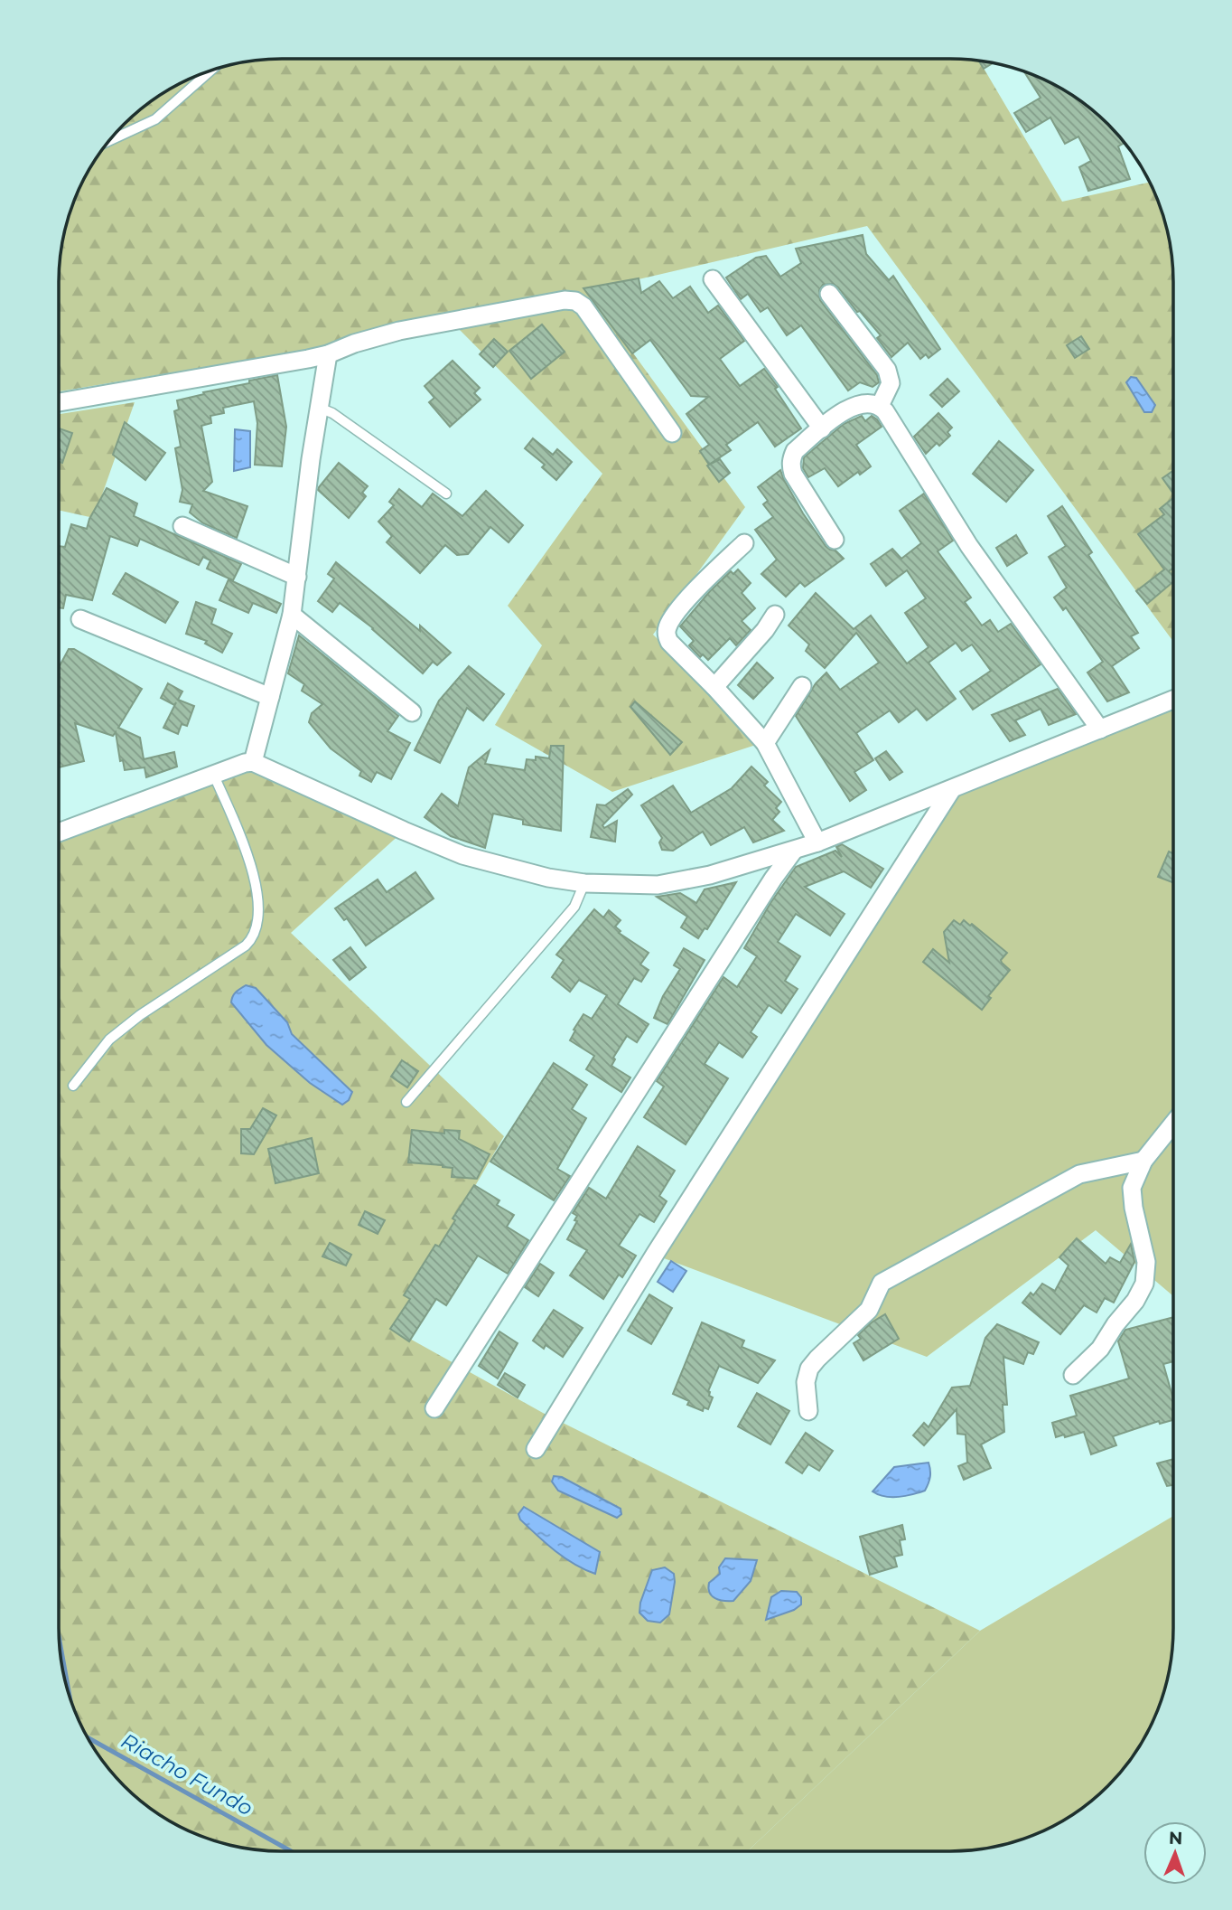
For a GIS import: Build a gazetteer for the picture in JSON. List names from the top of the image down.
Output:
{
  "water": ["Riacho Fundo"],
  "north": "top"
}
